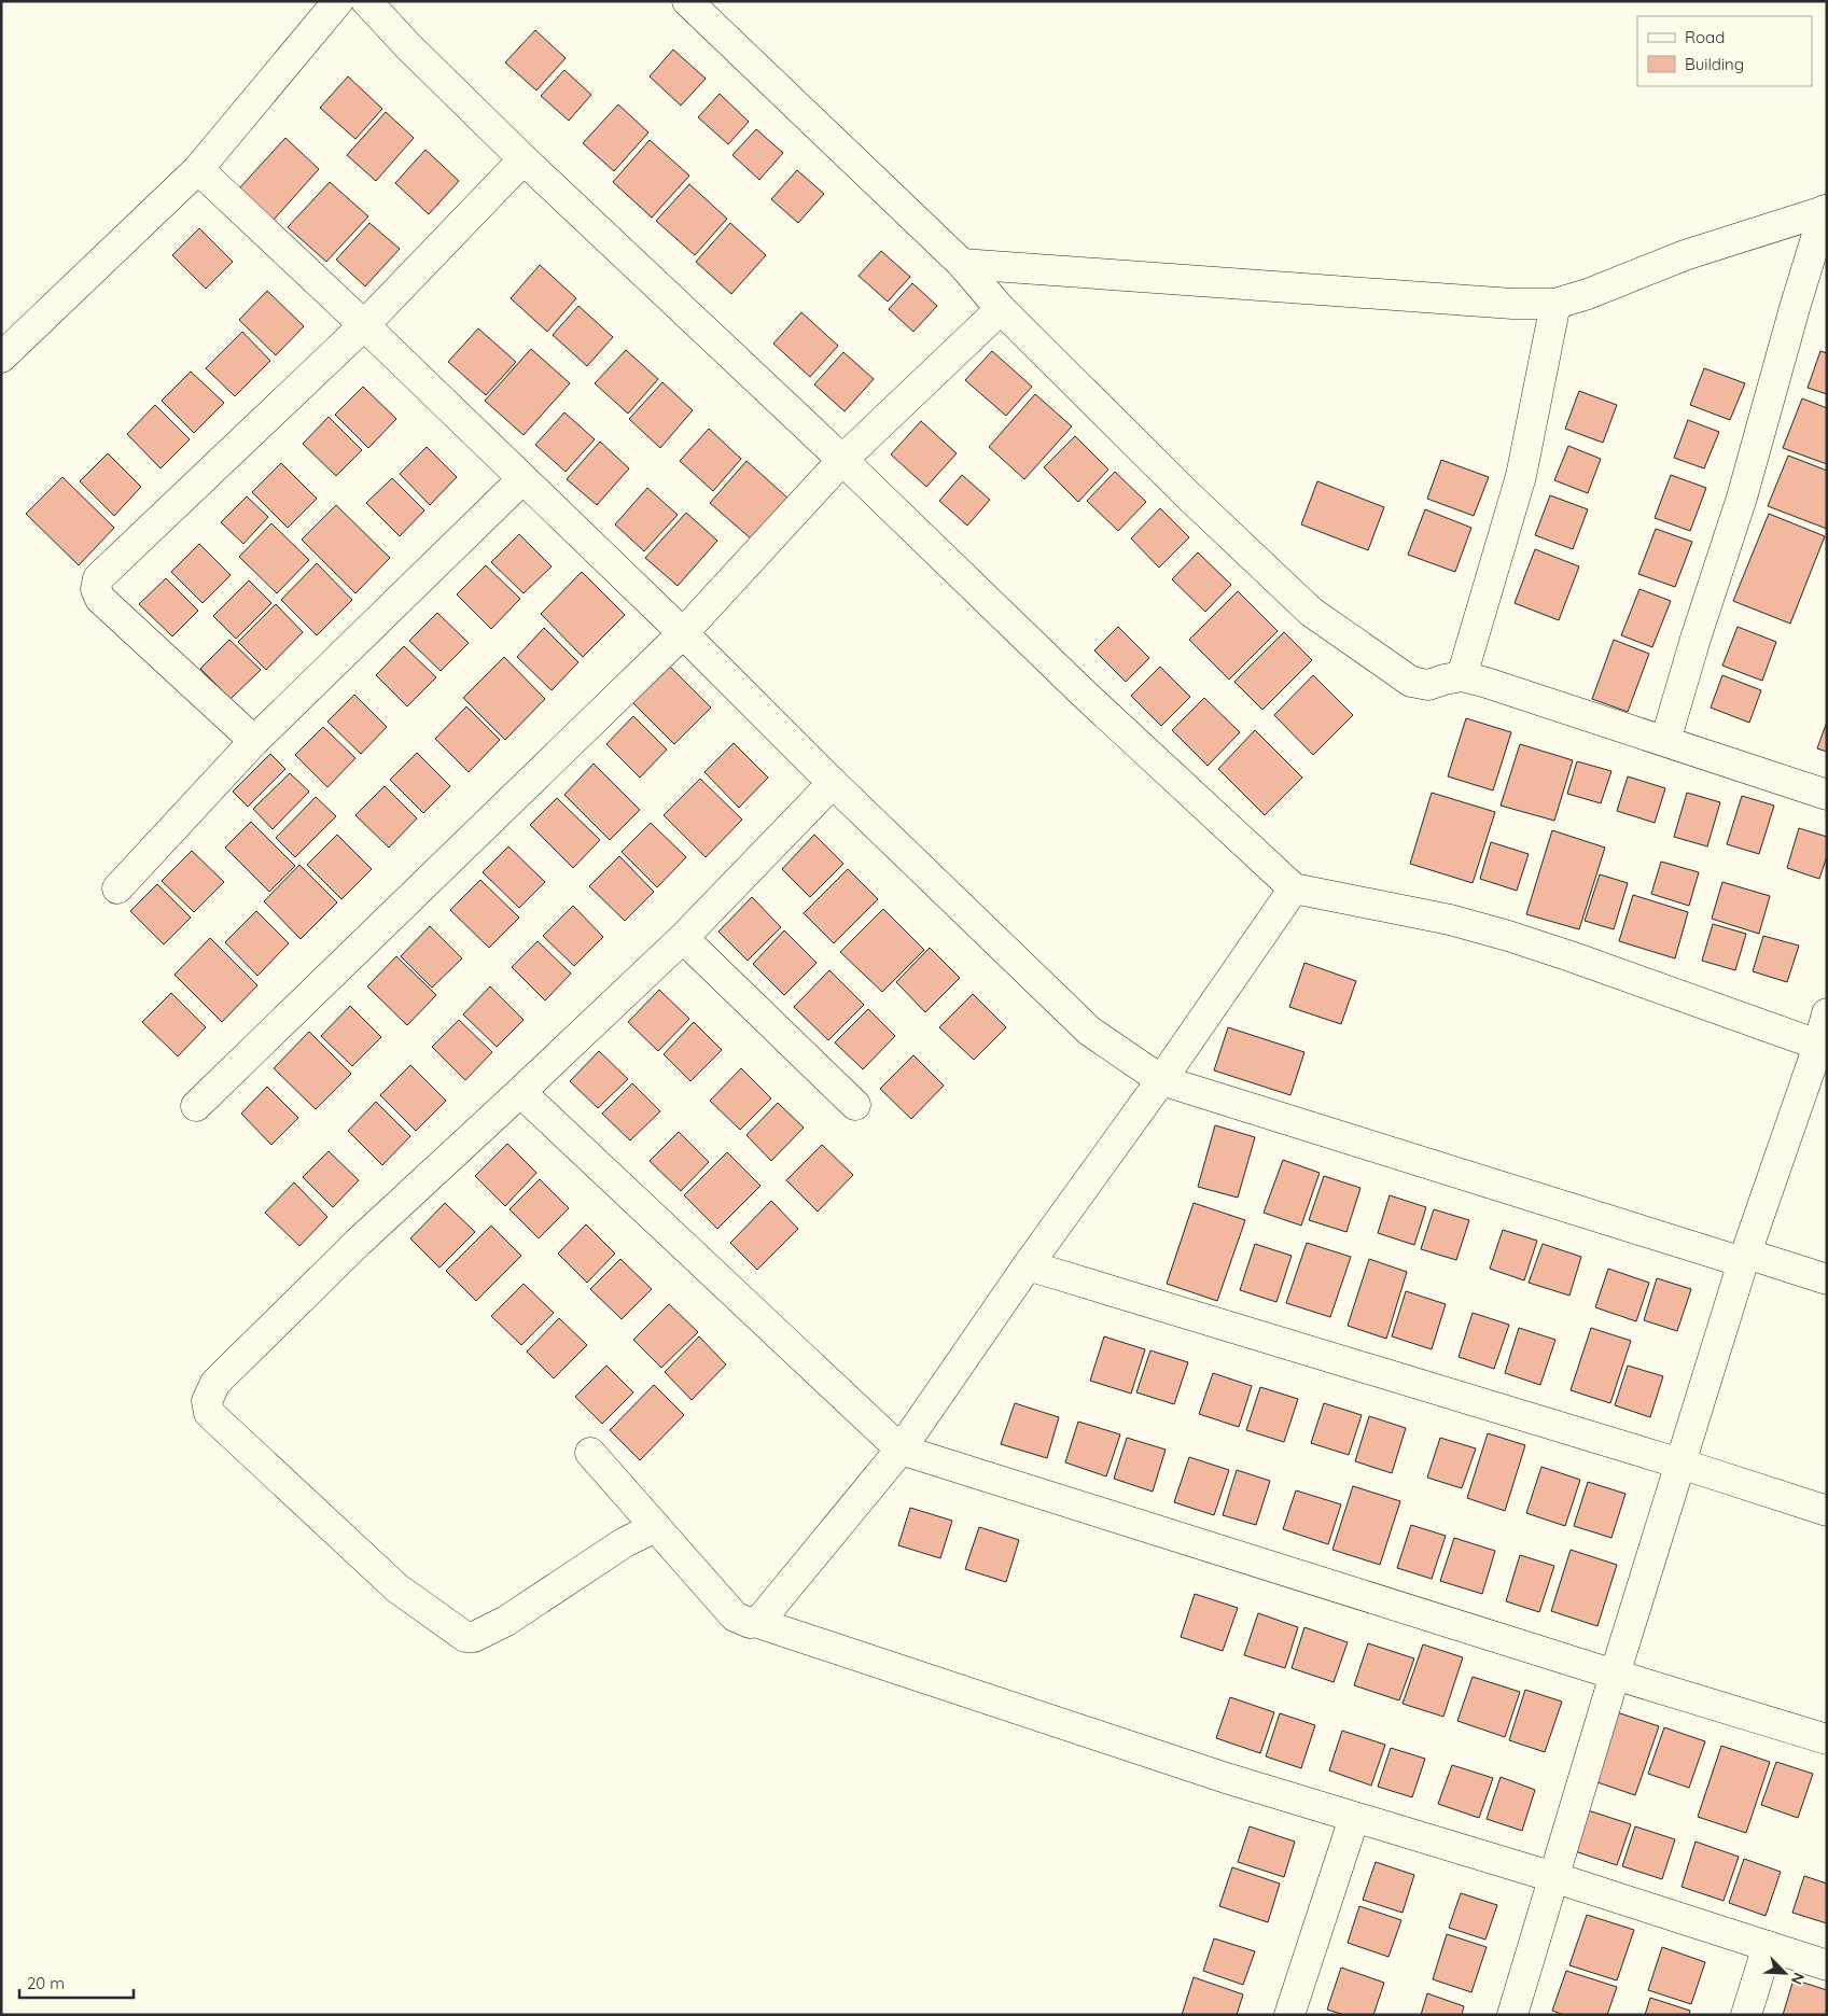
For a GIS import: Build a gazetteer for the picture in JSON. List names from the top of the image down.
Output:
{
  "legend": ["Road", "Building"],
  "scale_bar": "20 m",
  "north": "bottom right"
}
